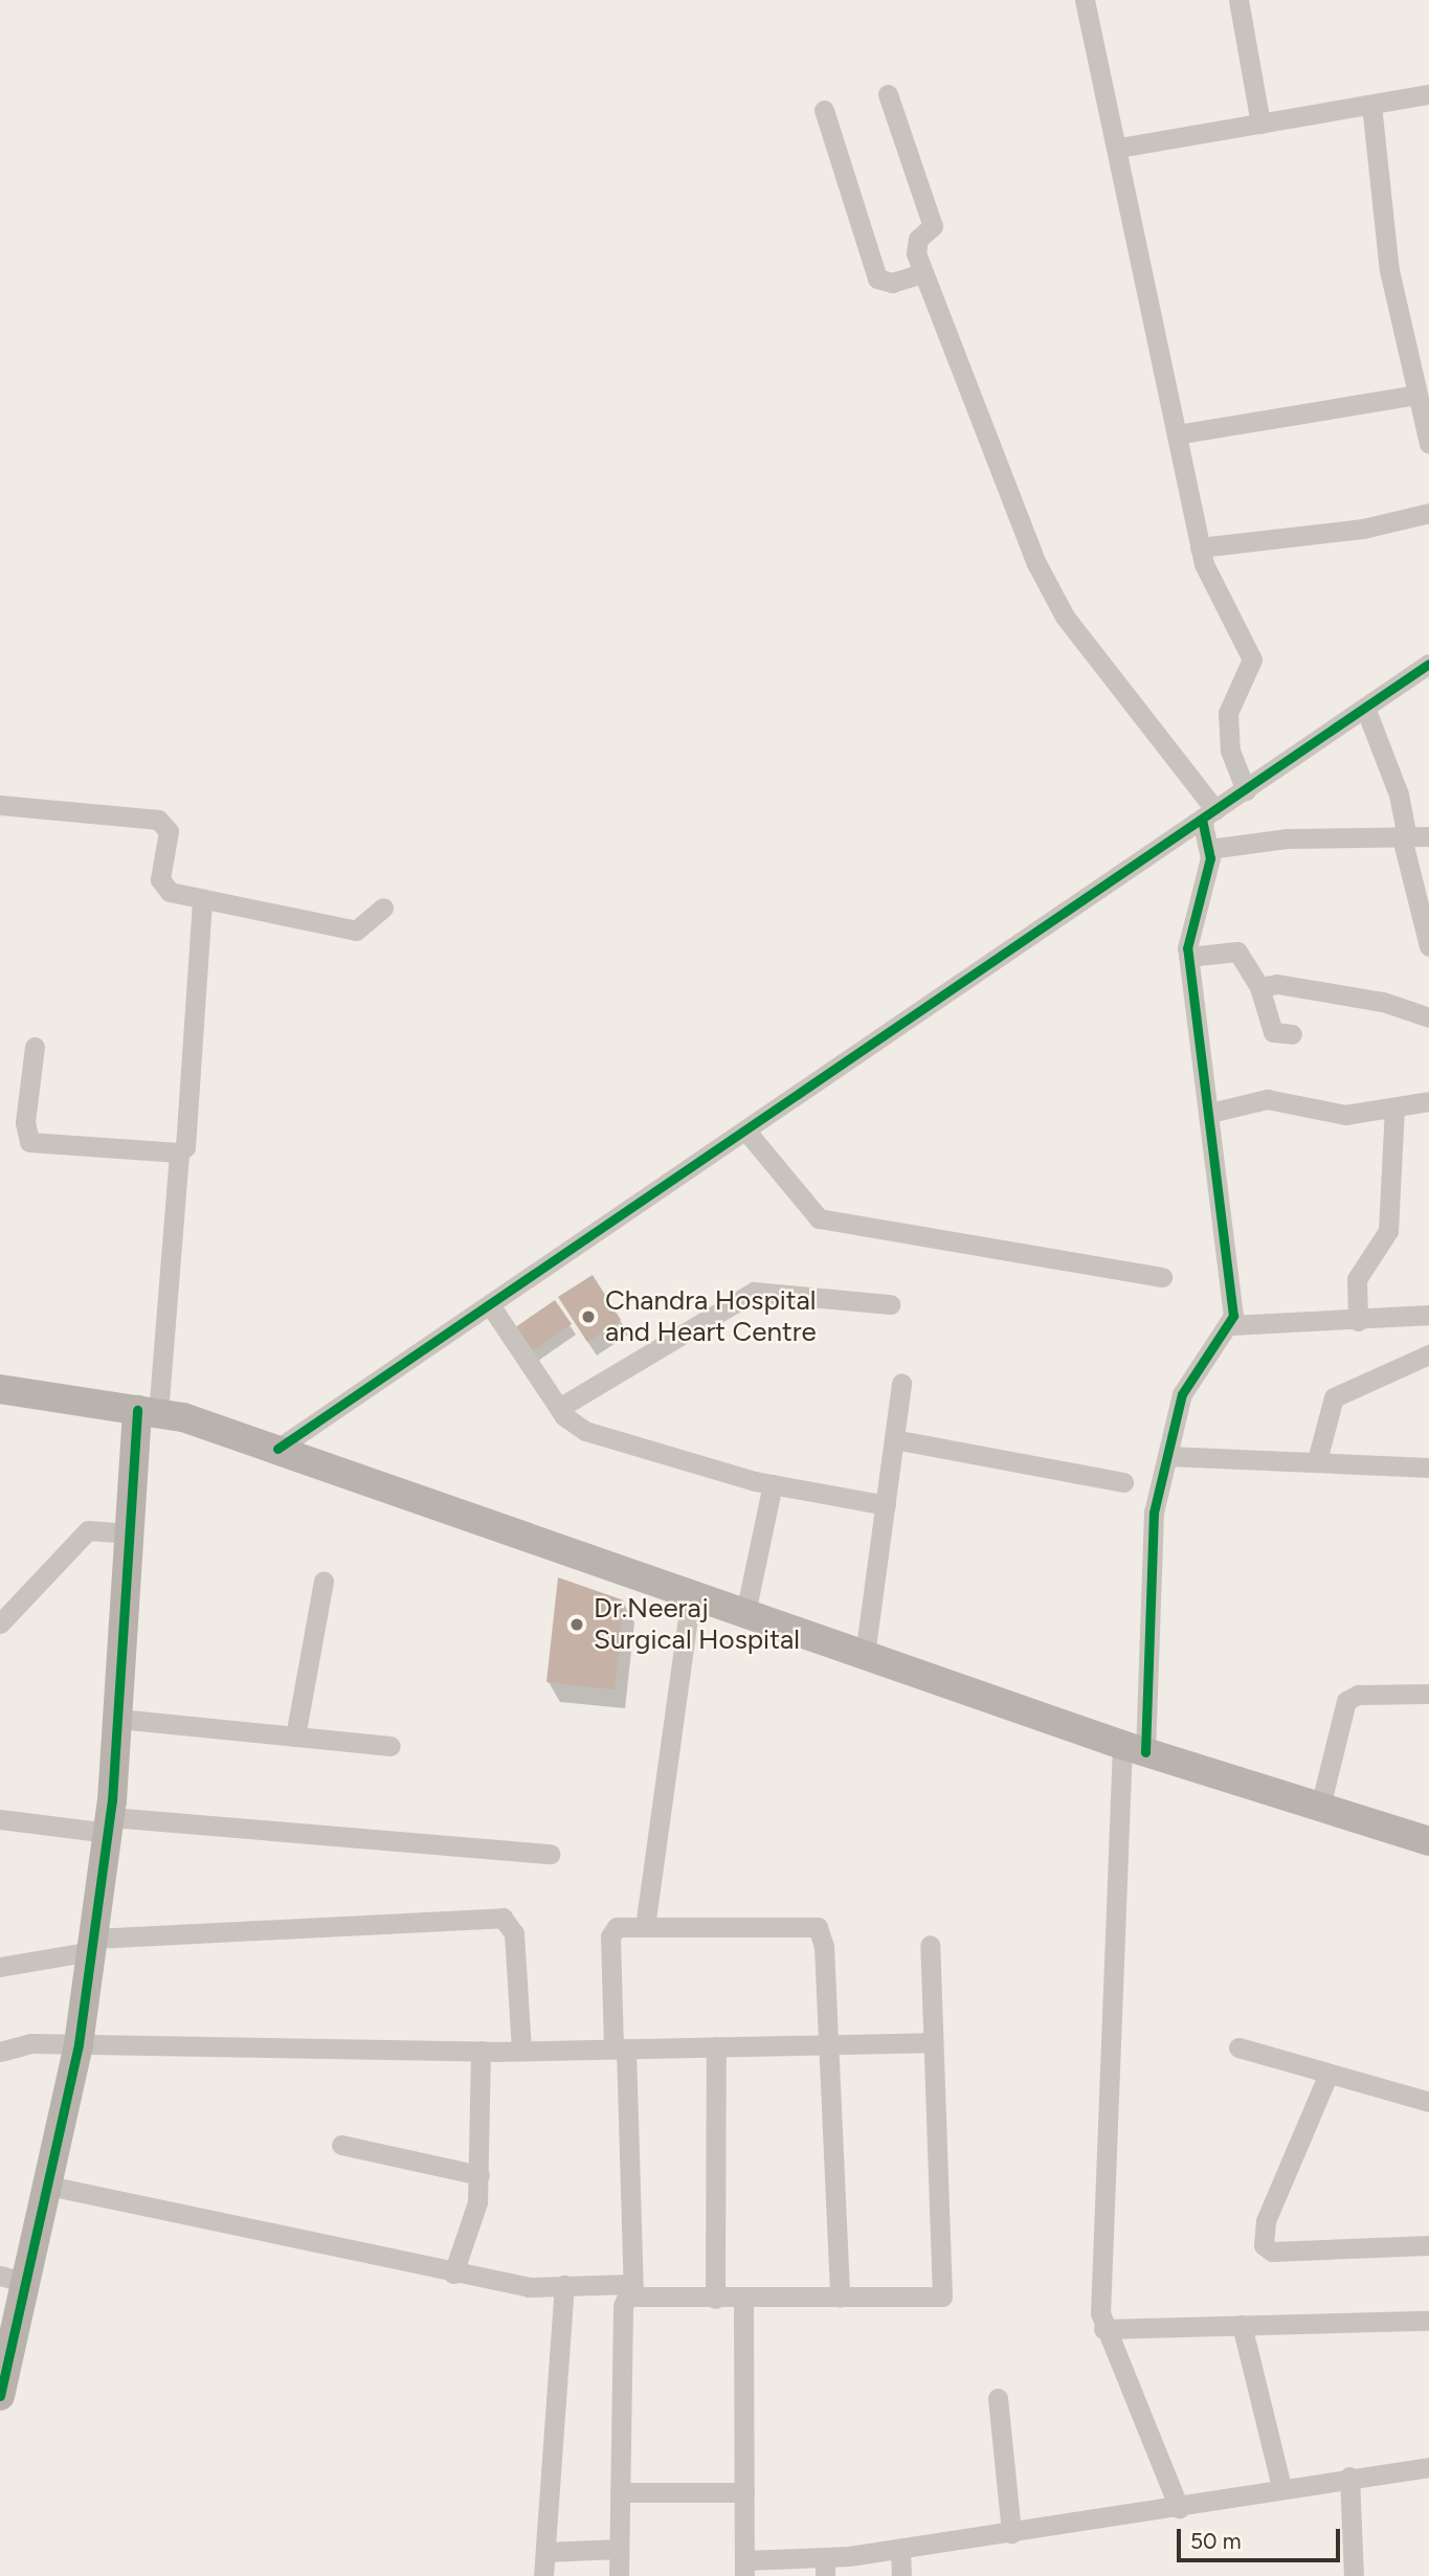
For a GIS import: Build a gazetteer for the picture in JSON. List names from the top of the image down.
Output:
{
  "places": ["Chandra Hospital and Heart Centre", "Dr.Neeraj Surgical Hospital"],
  "scale_bar": "50 m"
}
